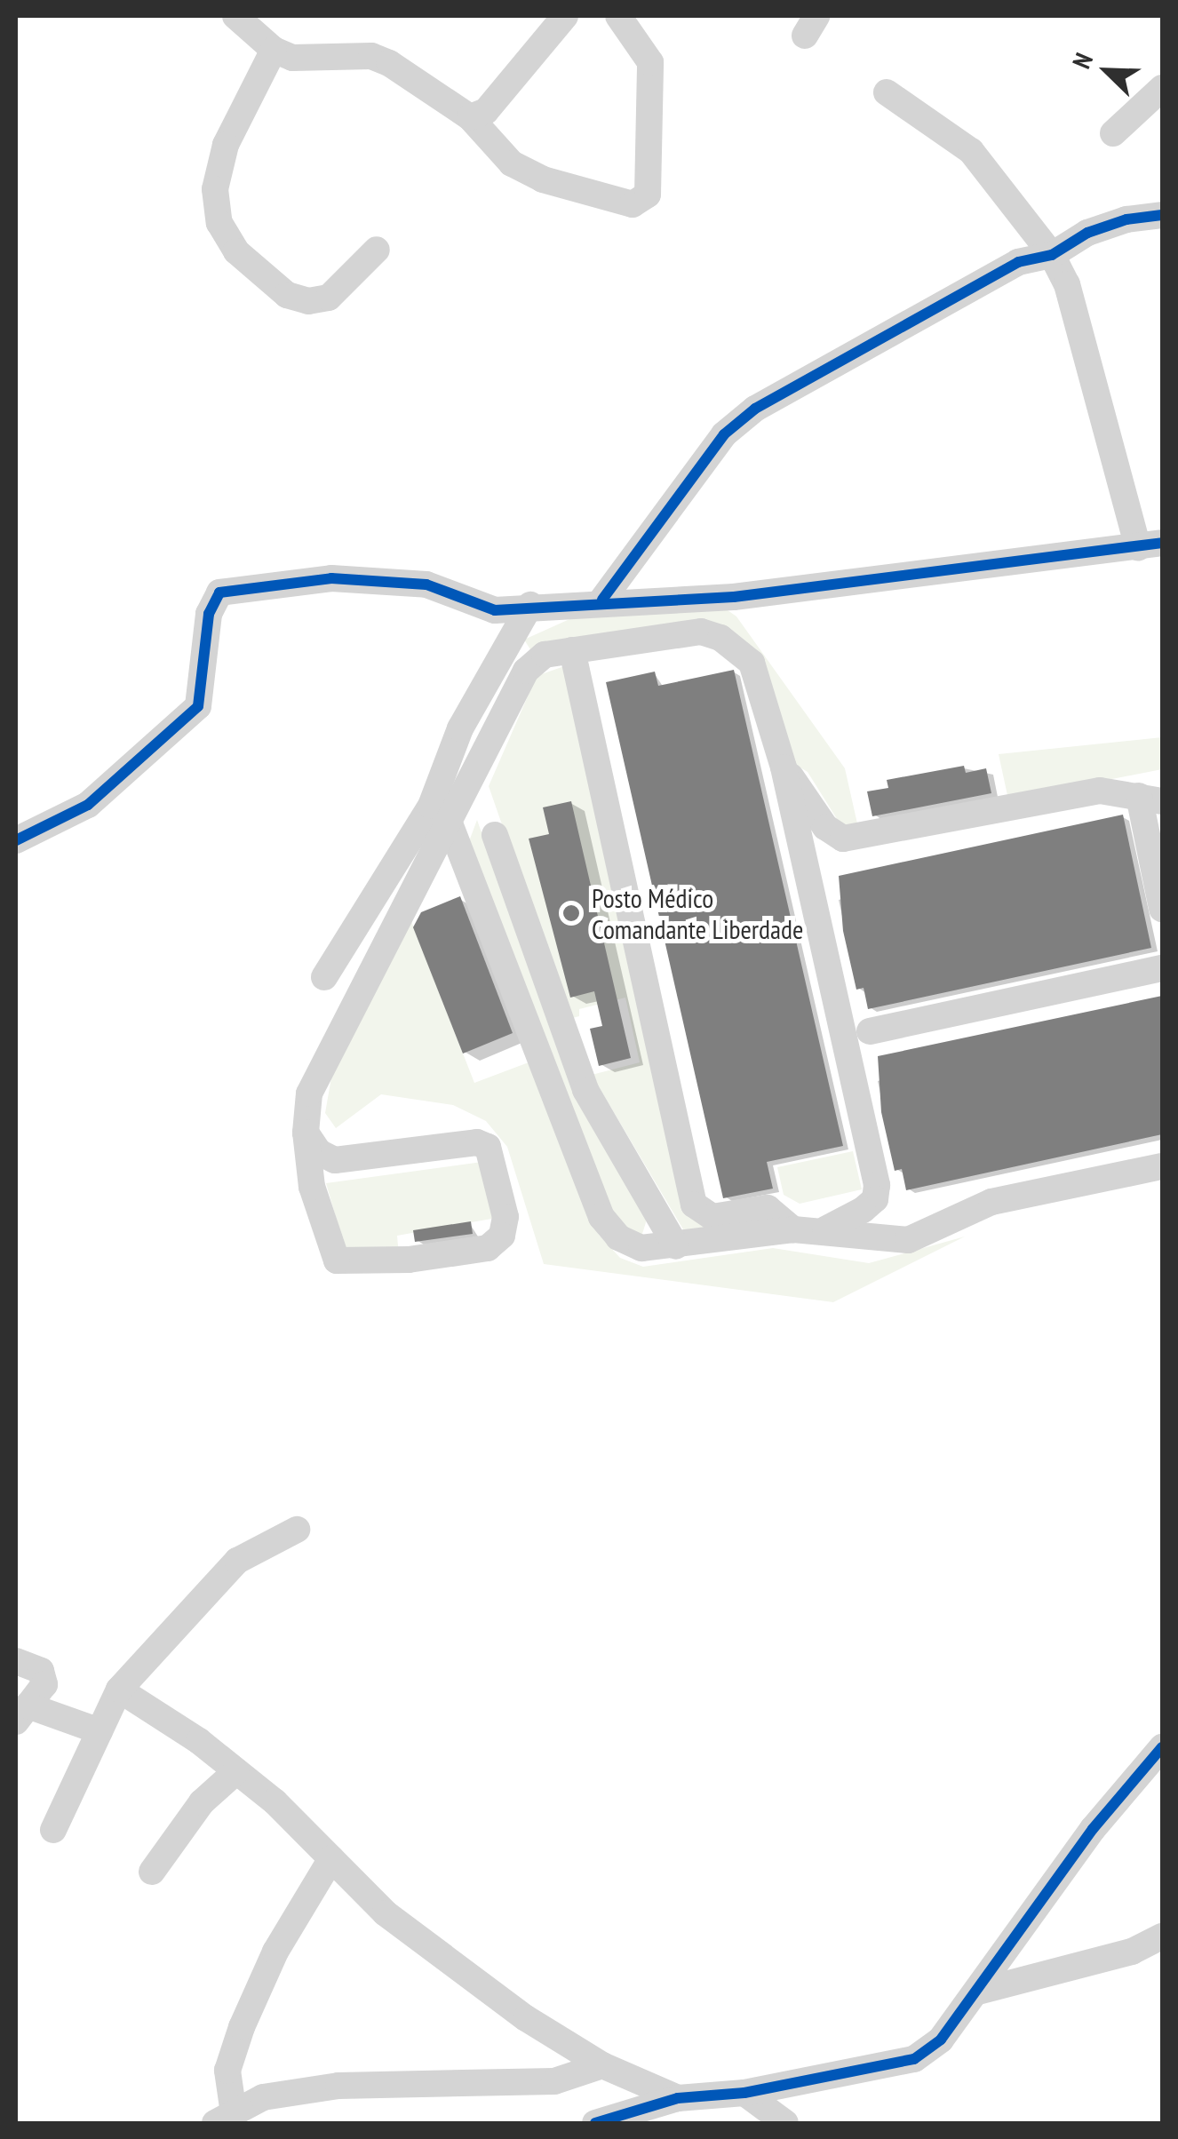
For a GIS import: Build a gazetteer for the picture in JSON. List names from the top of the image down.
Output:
{
  "places": ["Posto Médico Comandante Liberdade"],
  "north": "top left"
}
